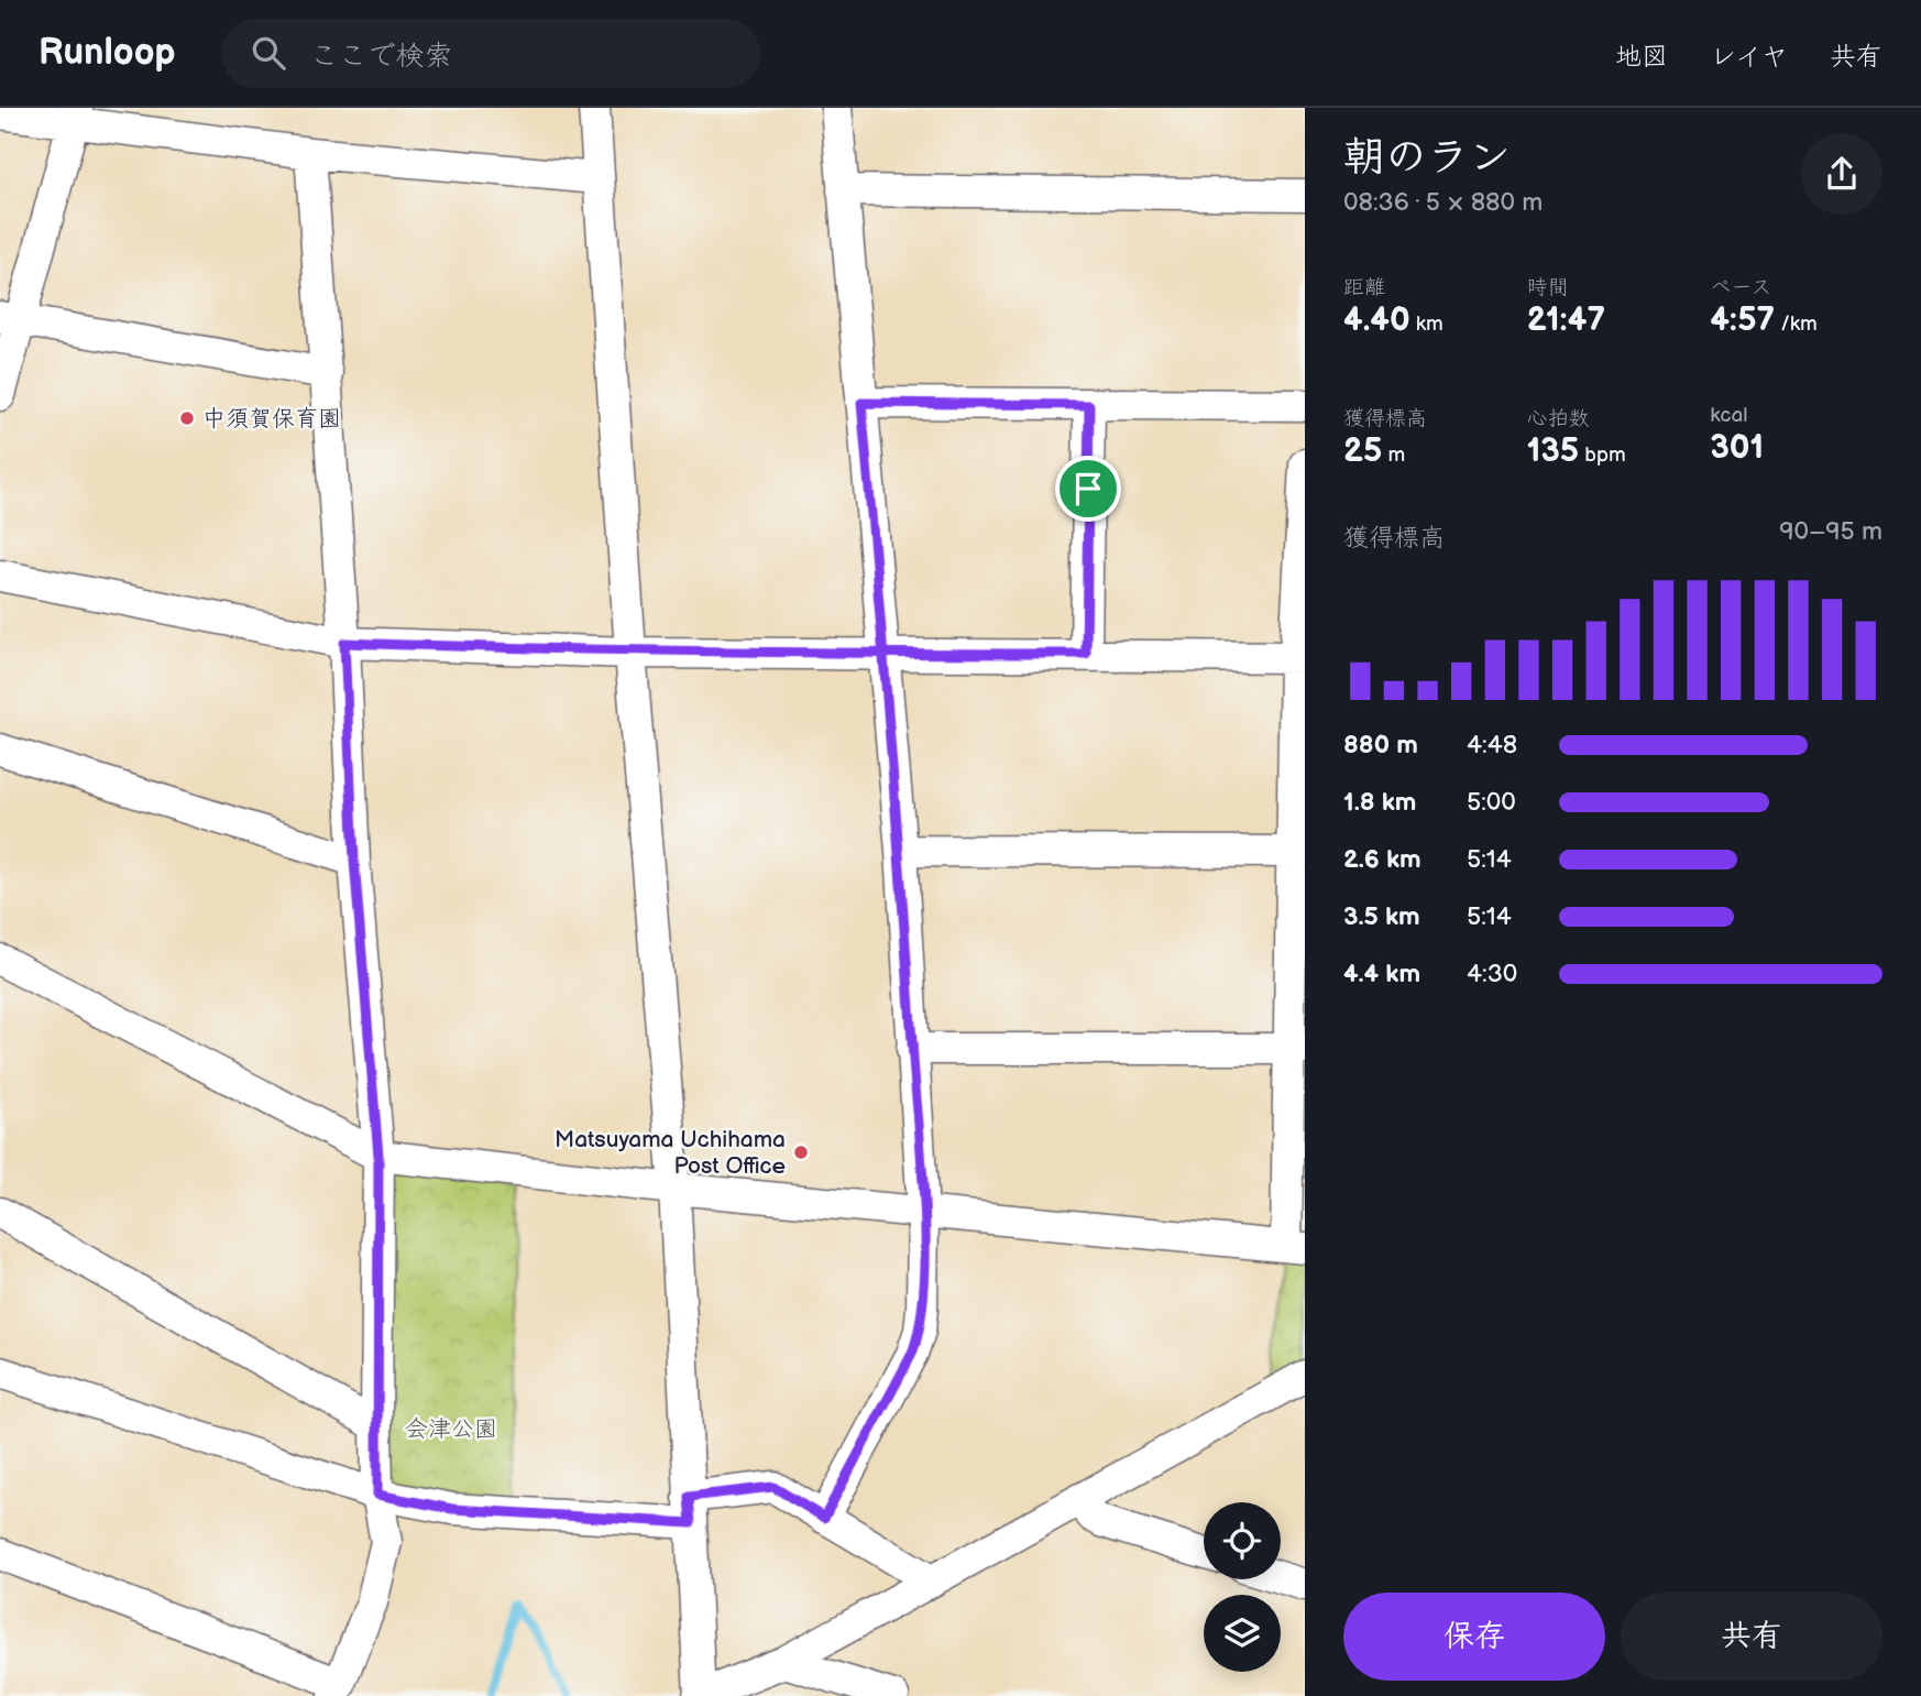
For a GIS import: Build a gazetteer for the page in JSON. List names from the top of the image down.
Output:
{
  "parks": ["会津公園"],
  "places": ["中須賀保育園", "Matsuyama Uchihama Post Office"],
  "page": {
    "header": "Runloop",
    "search": "ここで検索",
    "nav": ["地図", "レイヤ", "共有"],
    "heading": ["朝のラン", "08:36 · 5 × 880 m"],
    "stats": [
      ["距離", "4.40 km"],
      ["時間", "21:47"],
      ["ペース", "4:57 /km"],
      ["獲得標高", "25 m"],
      ["心拍数", "135 bpm"],
      ["kcal", "301"]
    ],
    "chart": ["獲得標高", "90–95 m"],
    "list": [
      {
        "name": "880 m",
        "note": "4:48"
      },
      {
        "name": "1.8 km",
        "note": "5:00"
      },
      {
        "name": "2.6 km",
        "note": "5:14"
      },
      {
        "name": "3.5 km",
        "note": "5:14"
      },
      {
        "name": "4.4 km",
        "note": "4:30"
      }
    ],
    "buttons": ["保存", "共有"]
  }
}
